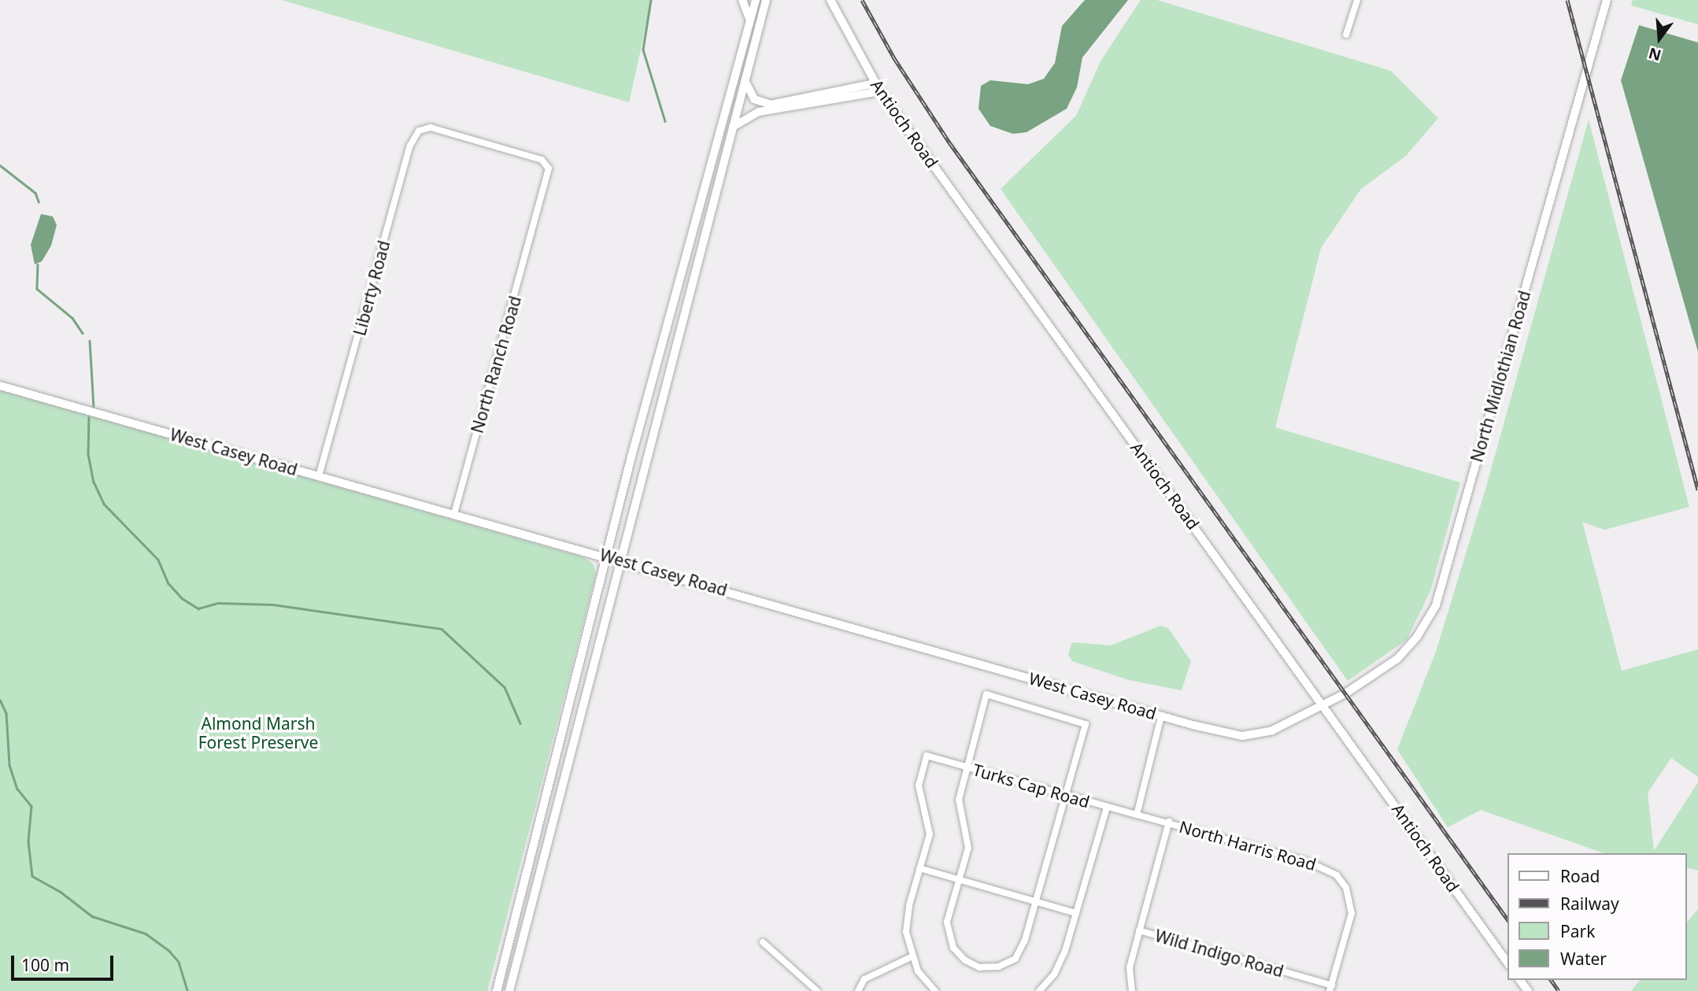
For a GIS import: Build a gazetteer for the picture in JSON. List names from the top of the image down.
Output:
{
  "streets": {
    "main road": ["Antioch Road", "North Midlothian Road", "West Casey Road"],
    "street": [
      "Liberty Road",
      "North Ranch Road",
      "Turks Cap Road",
      "North Harris Road",
      "Wild Indigo Road"
    ]
  },
  "crossings": [
    ["Antioch Road", "North Midlothian Road"],
    ["Antioch Road", "West Casey Road"],
    ["Liberty Road", "North Ranch Road"],
    ["Liberty Road", "West Casey Road"],
    ["North Ranch Road", "West Casey Road"],
    ["North Midlothian Road", "West Casey Road"],
    ["Turks Cap Road", "North Harris Road"],
    ["North Harris Road", "Wild Indigo Road"]
  ],
  "parks": ["Almond Marsh Forest Preserve"],
  "legend": [
    "Road",
    "Railway",
    "Park",
    "Water"
  ],
  "scale_bar": "100 m",
  "north": "bottom"
}
